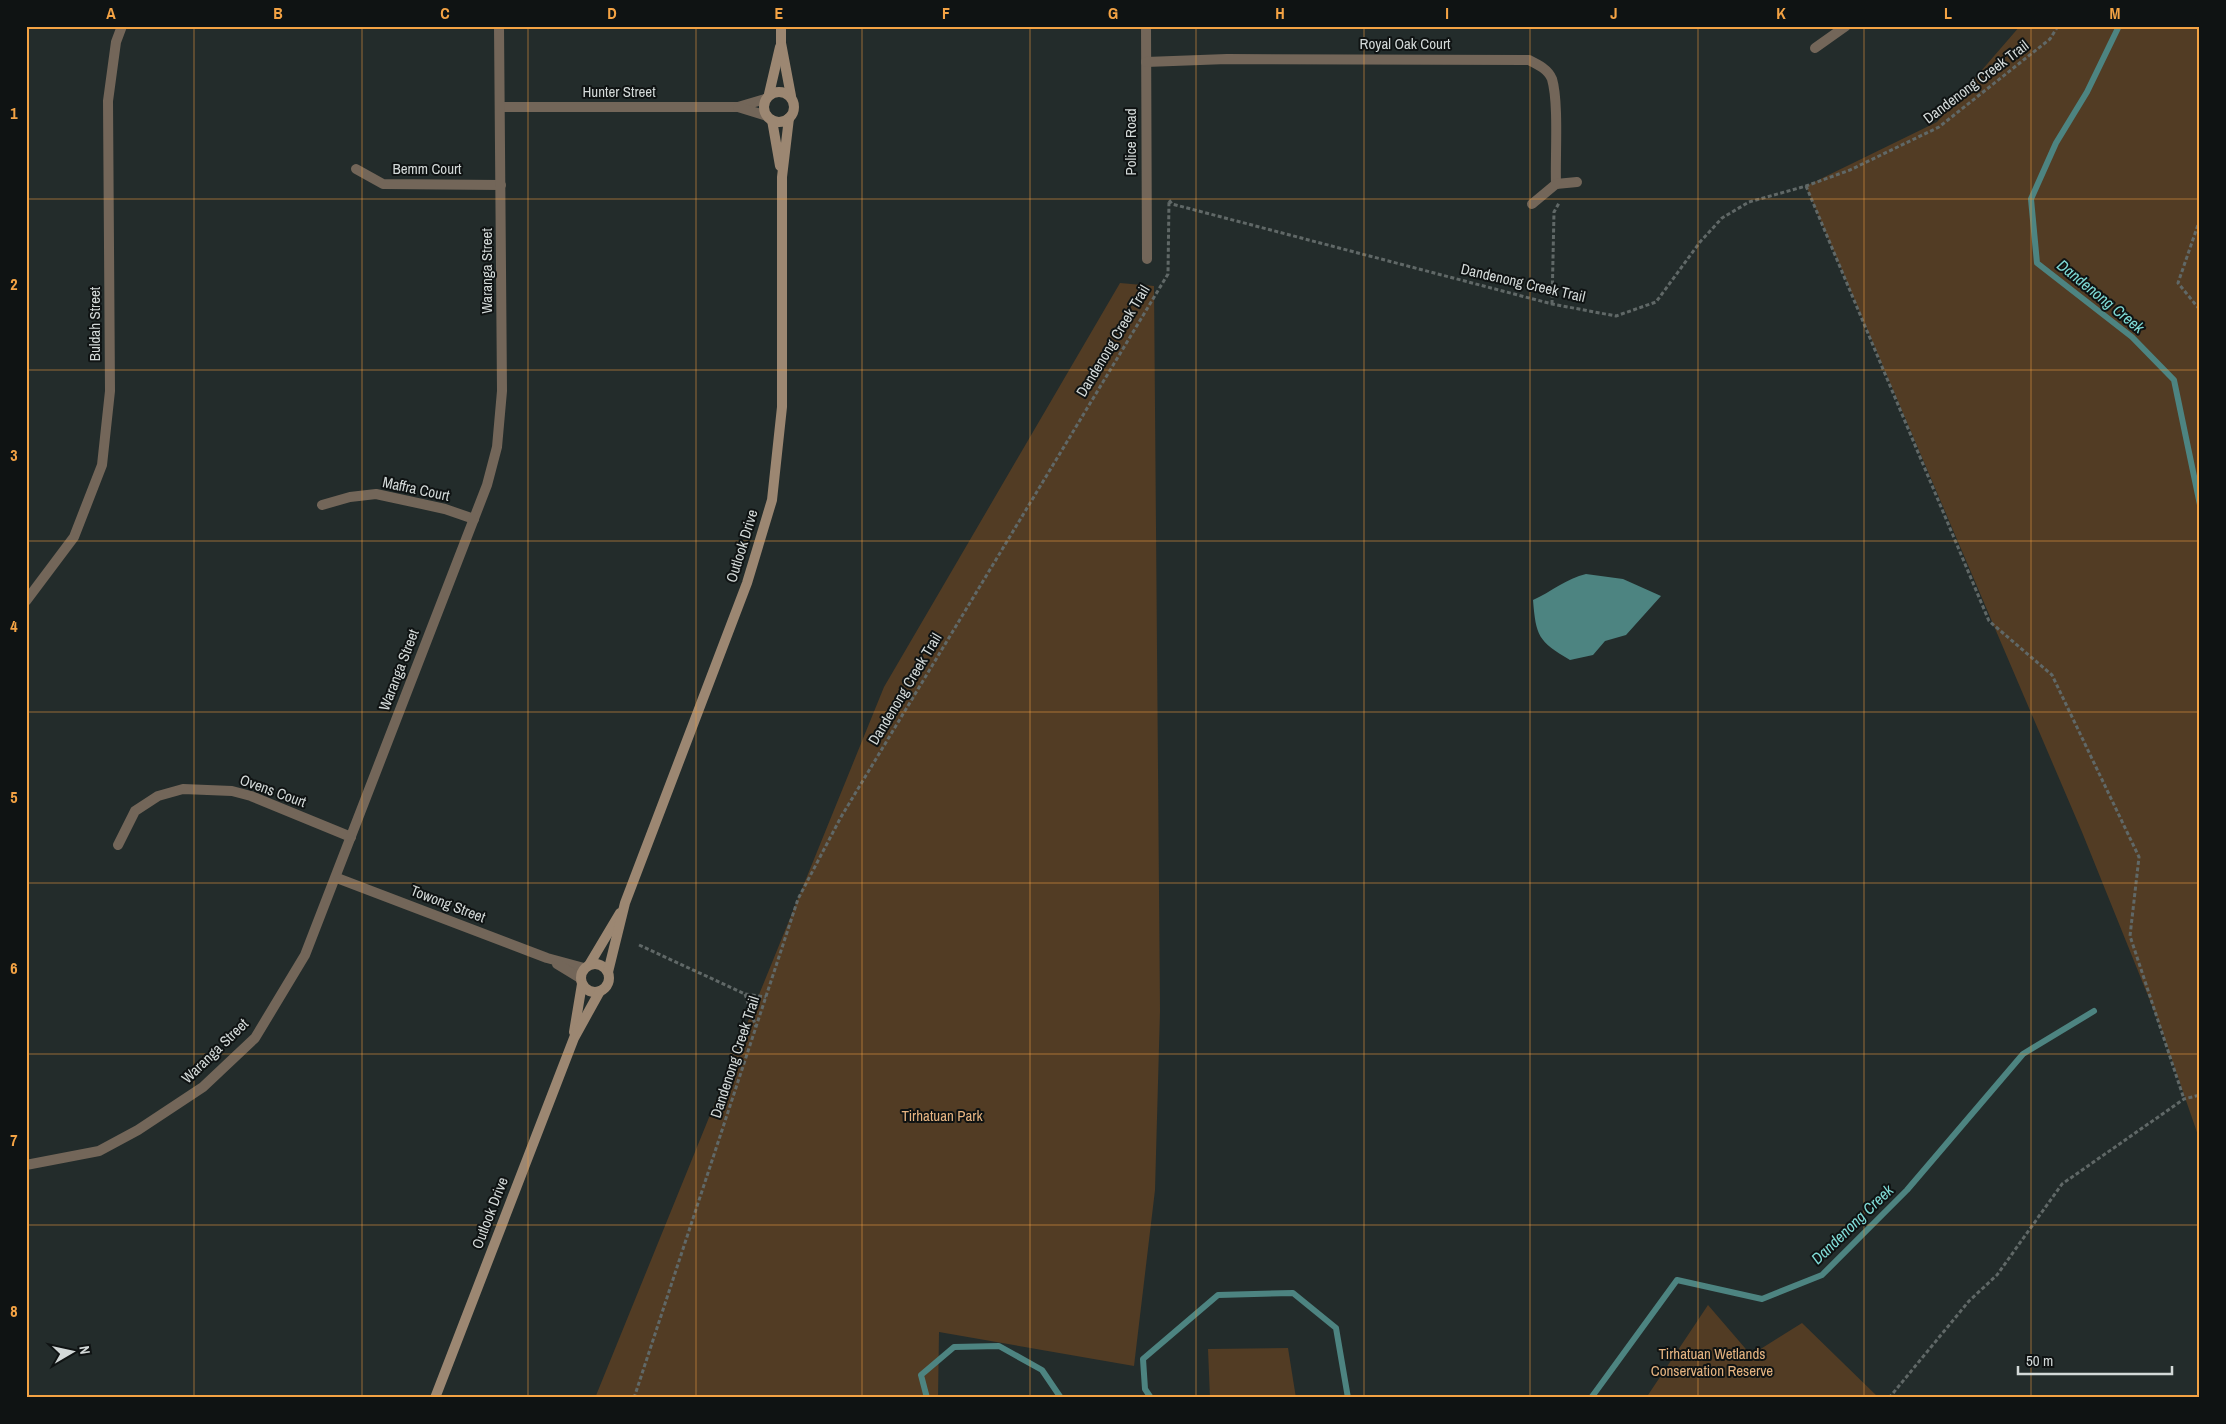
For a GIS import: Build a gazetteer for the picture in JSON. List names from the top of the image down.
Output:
{
  "streets": {
    "street": [
      "Royal Oak Court",
      "Hunter Street",
      "Police Road",
      "Bemm Court",
      "Waranga Street",
      "Buldah Street",
      "Maffra Court",
      "Outlook Drive",
      "Ovens Court",
      "Towong Street"
    ],
    "path": ["Dandenong Creek Trail"]
  },
  "crossings": [
    ["Royal Oak Court", "Police Road"],
    ["Hunter Street", "Waranga Street"],
    ["Hunter Street", "Outlook Drive"],
    ["Bemm Court", "Waranga Street"],
    ["Waranga Street", "Maffra Court"],
    ["Waranga Street", "Ovens Court"],
    ["Waranga Street", "Towong Street"],
    ["Outlook Drive", "Towong Street"]
  ],
  "water": ["Dandenong Creek"],
  "parks": ["Tirhatuan Park", "Tirhatuan Wetlands Conservation Reserve"],
  "scale_bar": "50 m",
  "north": "right",
  "grid": {
    "columns": [
      "A",
      "B",
      "C",
      "D",
      "E",
      "F",
      "G",
      "H",
      "I",
      "J",
      "K",
      "L",
      "M"
    ],
    "rows": [
      "1",
      "2",
      "3",
      "4",
      "5",
      "6",
      "7",
      "8"
    ]
  }
}
